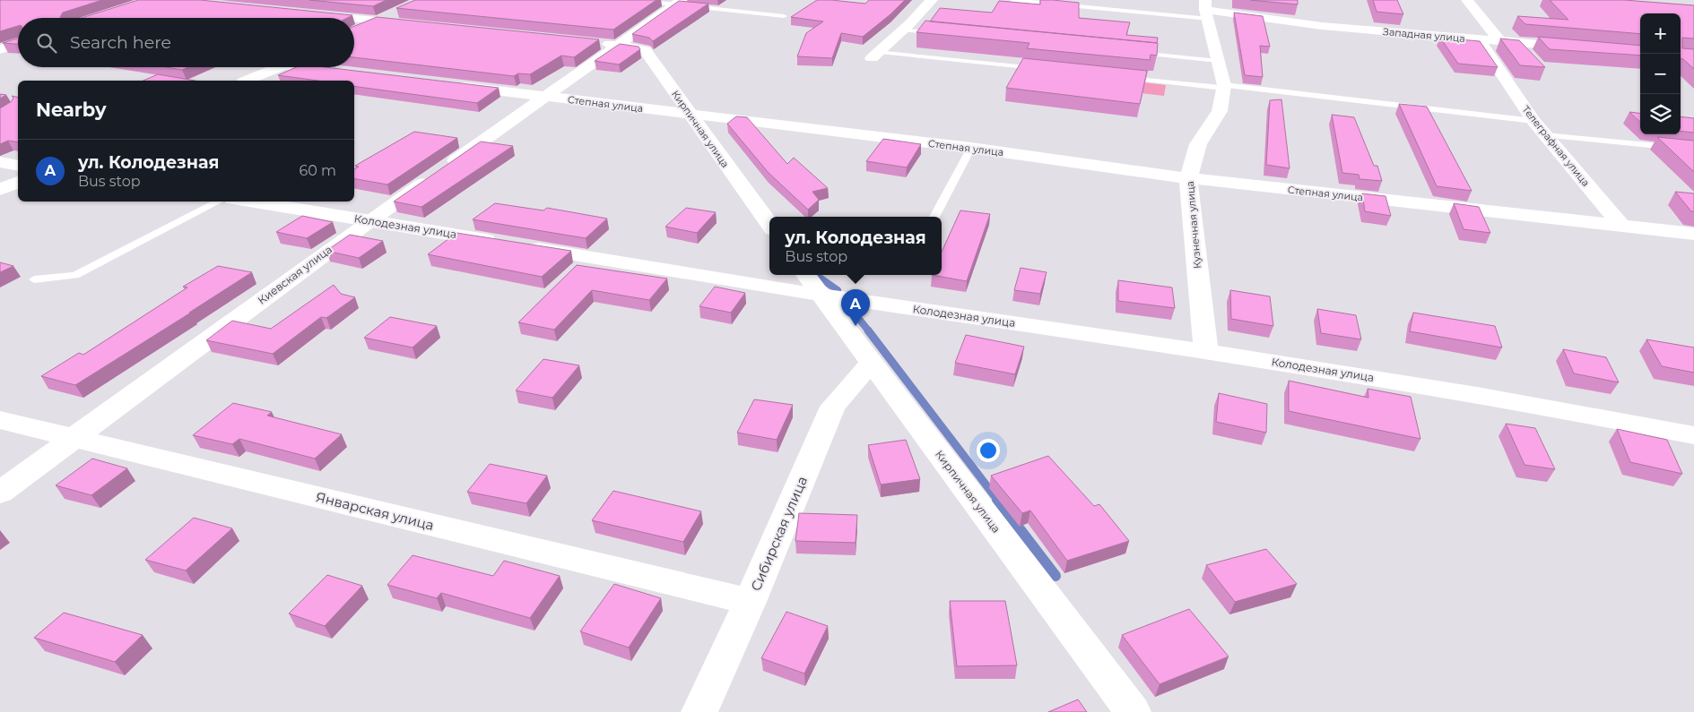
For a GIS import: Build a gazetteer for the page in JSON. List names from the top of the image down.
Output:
{
  "streets": {
    "street": [
      "Западная улица",
      "Степная улица",
      "Кирпичная улица",
      "Телеграфная улица",
      "Кузнечная улица",
      "Колодезная улица",
      "Киевская улица",
      "Январская улица",
      "Сибирская улица"
    ]
  },
  "crossings": [
    ["Западная улица", "Телеграфная улица"],
    ["Западная улица", "Кузнечная улица"],
    ["Степная улица", "Кирпичная улица"],
    ["Степная улица", "Телеграфная улица"],
    ["Степная улица", "Кузнечная улица"],
    ["Степная улица", "Киевская улица"],
    ["Кирпичная улица", "Колодезная улица"],
    ["Кирпичная улица", "Киевская улица"],
    ["Кирпичная улица", "Сибирская улица"],
    ["Кузнечная улица", "Колодезная улица"],
    ["Колодезная улица", "Киевская улица"],
    ["Киевская улица", "Январская улица"],
    ["Январская улица", "Сибирская улица"]
  ],
  "page": {
    "map_buttons": ["+", "−"],
    "search": "Search here",
    "heading": "Nearby",
    "list": [
      {
        "mark": "A",
        "name": "ул. Колодезная",
        "note": "Bus stop",
        "value": "60 m"
      }
    ],
    "popup": ["ул. Колодезная", "Bus stop"],
    "pins": "A"
  }
}
